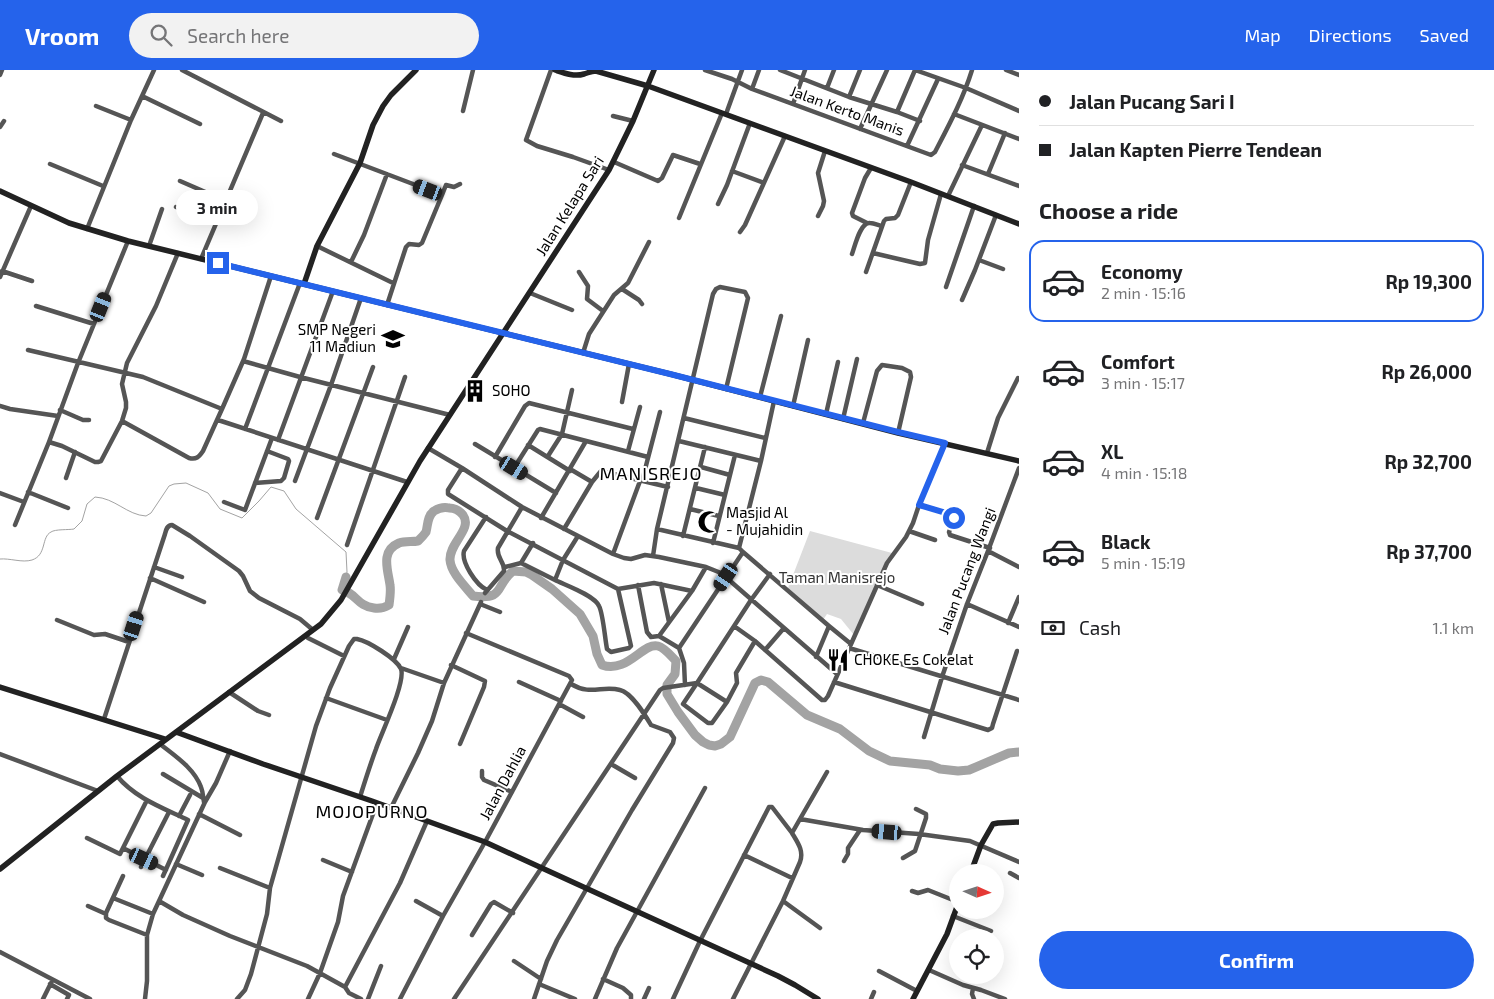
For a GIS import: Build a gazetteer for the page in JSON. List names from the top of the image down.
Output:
{
  "streets": {
    "main road": ["Jalan Kelapa Sari"],
    "street": ["Jalan Kerto Manis", "Jalan Pucang Wangi", "Jalan Dahlia"]
  },
  "districts": ["MANISREJO", "MOJOPURNO"],
  "parks": ["Taman Manisrejo"],
  "places": {
    "school or university": ["SMP Negeri 11 Madiun"],
    "building": ["SOHO"],
    "mosque": ["Masjid Al - Mujahidin"],
    "restaurant": ["CHOKE Es Cokelat"]
  },
  "north": "right",
  "page": {
    "header": "Vroom",
    "search": "Search here",
    "nav": ["Map", "Directions", "Saved"],
    "banner": ["Jalan Pucang Sari I", "Jalan Kapten Pierre Tendean"],
    "heading": "Choose a ride",
    "bubble": "3 min",
    "list": [
      {
        "name": "Economy",
        "note": "2 min · 15:16",
        "value": "Rp 19,300"
      },
      {
        "name": "Comfort",
        "note": "3 min · 15:17",
        "value": "Rp 26,000"
      },
      {
        "name": "XL",
        "note": "4 min · 15:18",
        "value": "Rp 32,700"
      },
      {
        "name": "Black",
        "note": "5 min · 15:19",
        "value": "Rp 37,700"
      }
    ],
    "pay": ["Cash", "1.1 km"],
    "buttons": "Confirm"
  }
}
